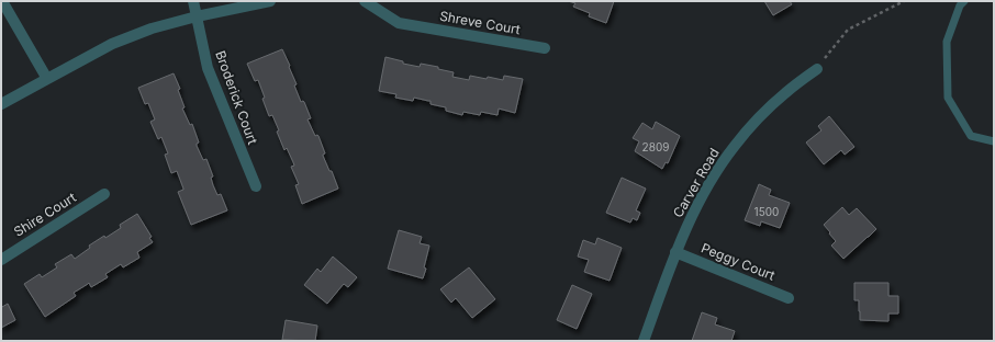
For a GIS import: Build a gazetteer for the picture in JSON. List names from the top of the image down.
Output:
{
  "streets": {
    "street": [
      "Shreve Court",
      "Broderick Court",
      "Carver Road",
      "Shire Court",
      "Peggy Court"
    ]
  },
  "crossings": [
    ["Carver Road", "Peggy Court"]
  ],
  "house_numbers": ["2809", "1500"]
}
